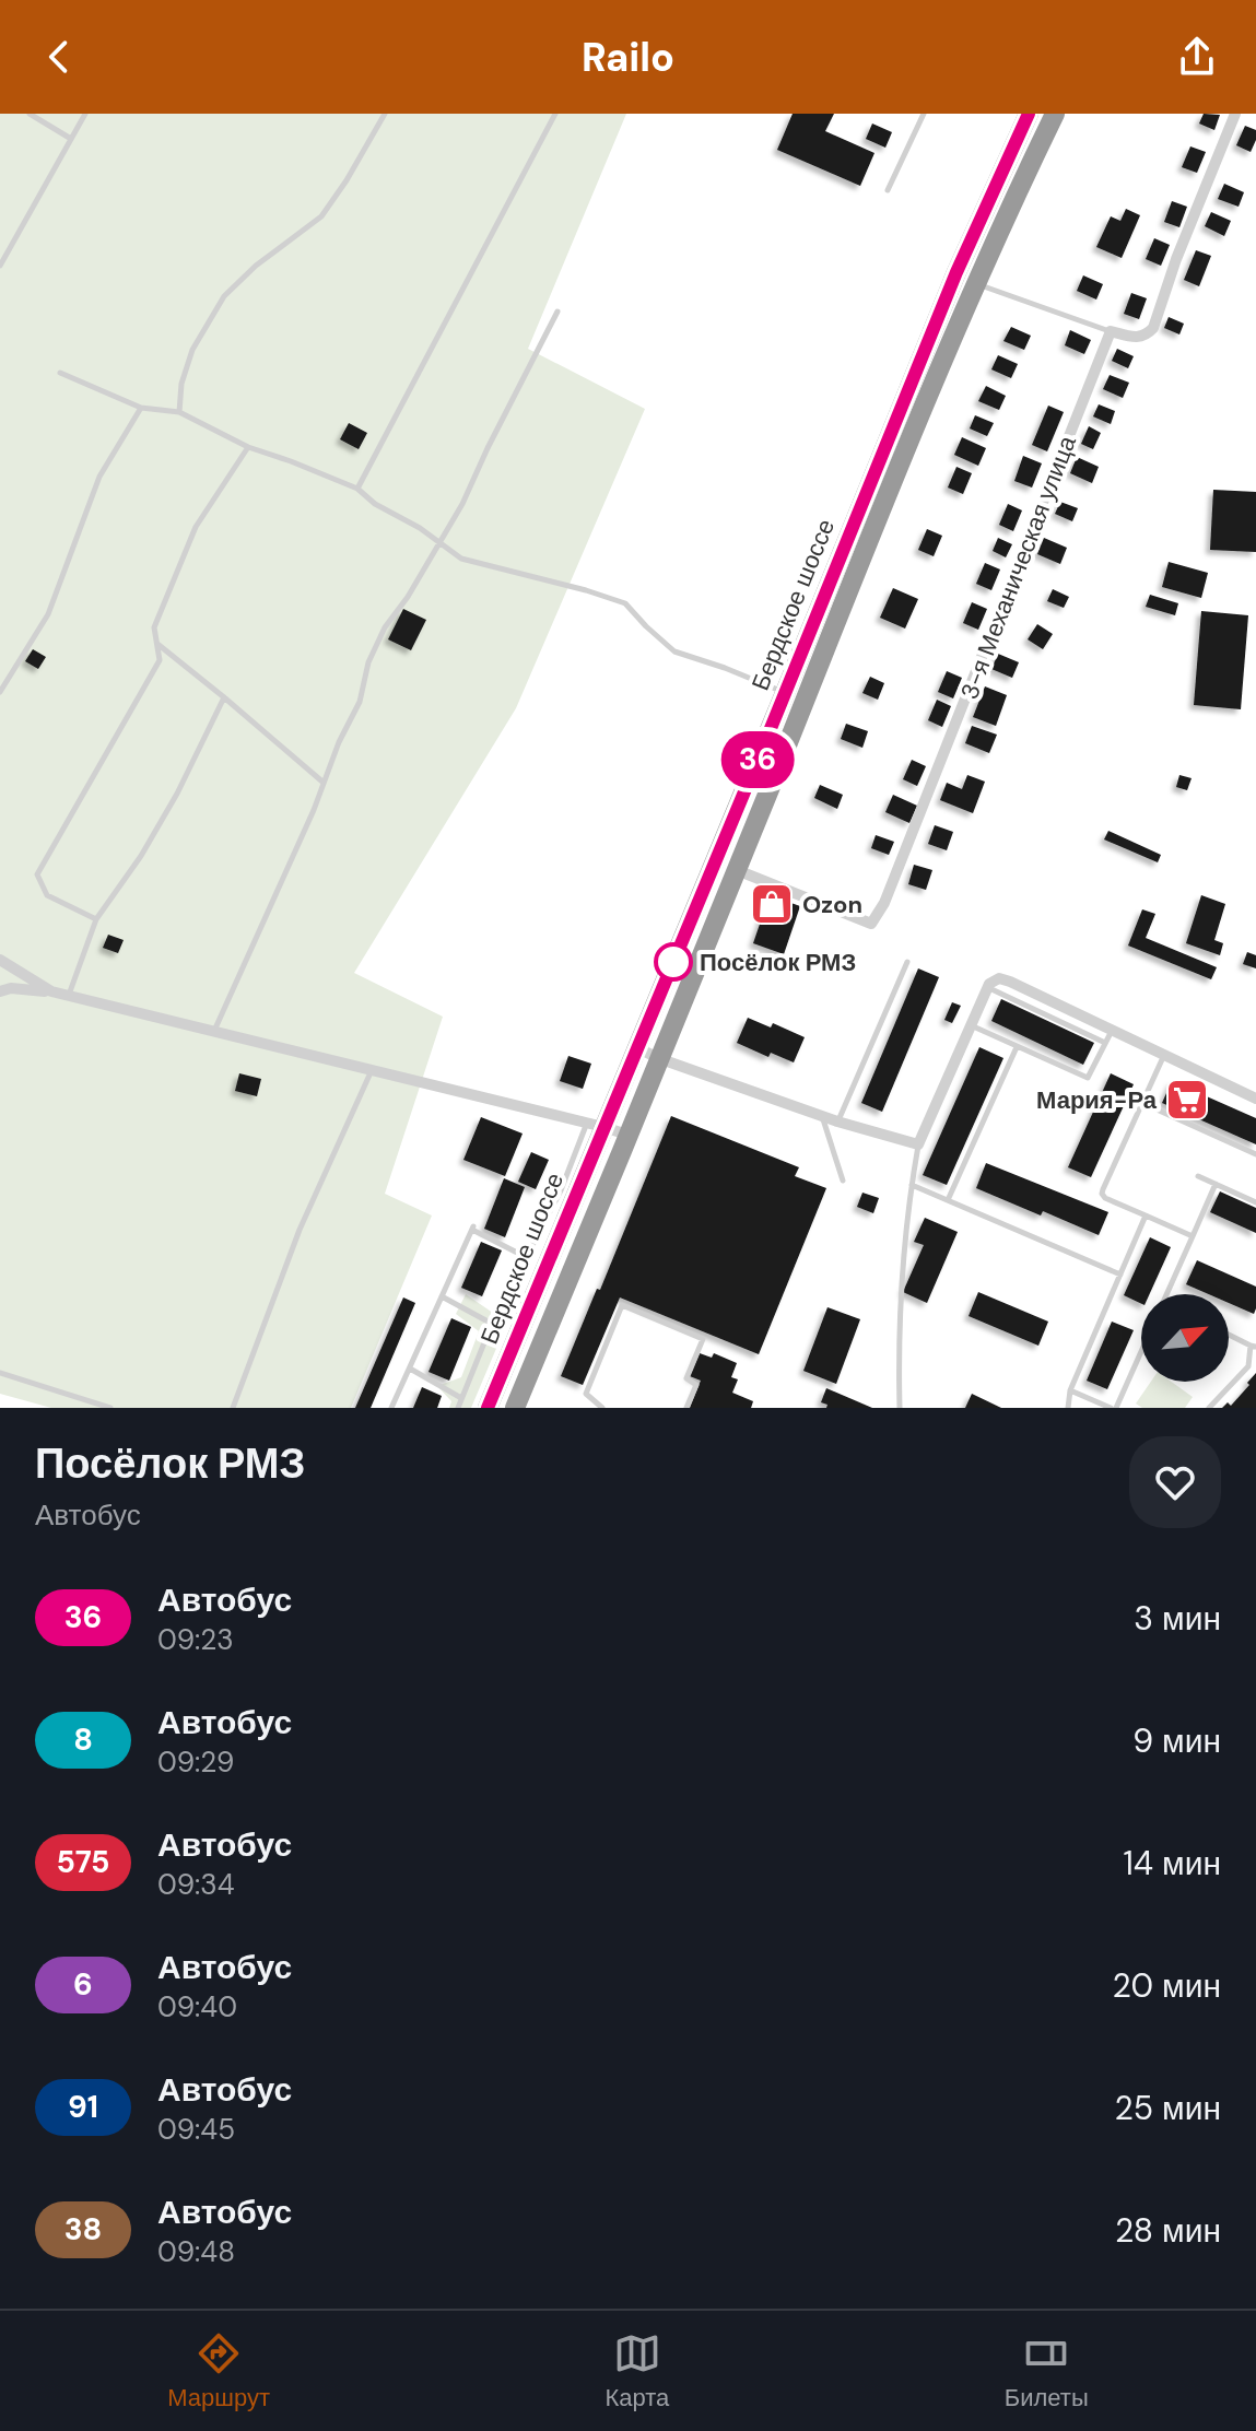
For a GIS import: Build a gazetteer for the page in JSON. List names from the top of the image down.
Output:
{
  "streets": {
    "highway": ["Бердское шоссе"],
    "street": ["3-я Механическая улица"]
  },
  "crossings": [
    ["3-я Механическая улица", "Бердское шоссе"]
  ],
  "places": {
    "shop": ["Ozon"],
    "other": ["Посёлок РМЗ"],
    "supermarket": ["Мария-Ра"]
  },
  "lines": ["bus line 36"],
  "north": "top right",
  "page": {
    "header": "Railo",
    "on_map": "36",
    "heading": ["Посёлок РМЗ", "Автобус"],
    "list": [
      {
        "mark": "36",
        "name": "Автобус",
        "note": "09:23",
        "value": "3 мин"
      },
      {
        "mark": "8",
        "name": "Автобус",
        "note": "09:29",
        "value": "9 мин"
      },
      {
        "mark": "575",
        "name": "Автобус",
        "note": "09:34",
        "value": "14 мин"
      },
      {
        "mark": "6",
        "name": "Автобус",
        "note": "09:40",
        "value": "20 мин"
      },
      {
        "mark": "91",
        "name": "Автобус",
        "note": "09:45",
        "value": "25 мин"
      },
      {
        "mark": "38",
        "name": "Автобус",
        "note": "09:48",
        "value": "28 мин"
      }
    ],
    "tabs": ["Маршрут", "Карта", "Билеты"]
  }
}
